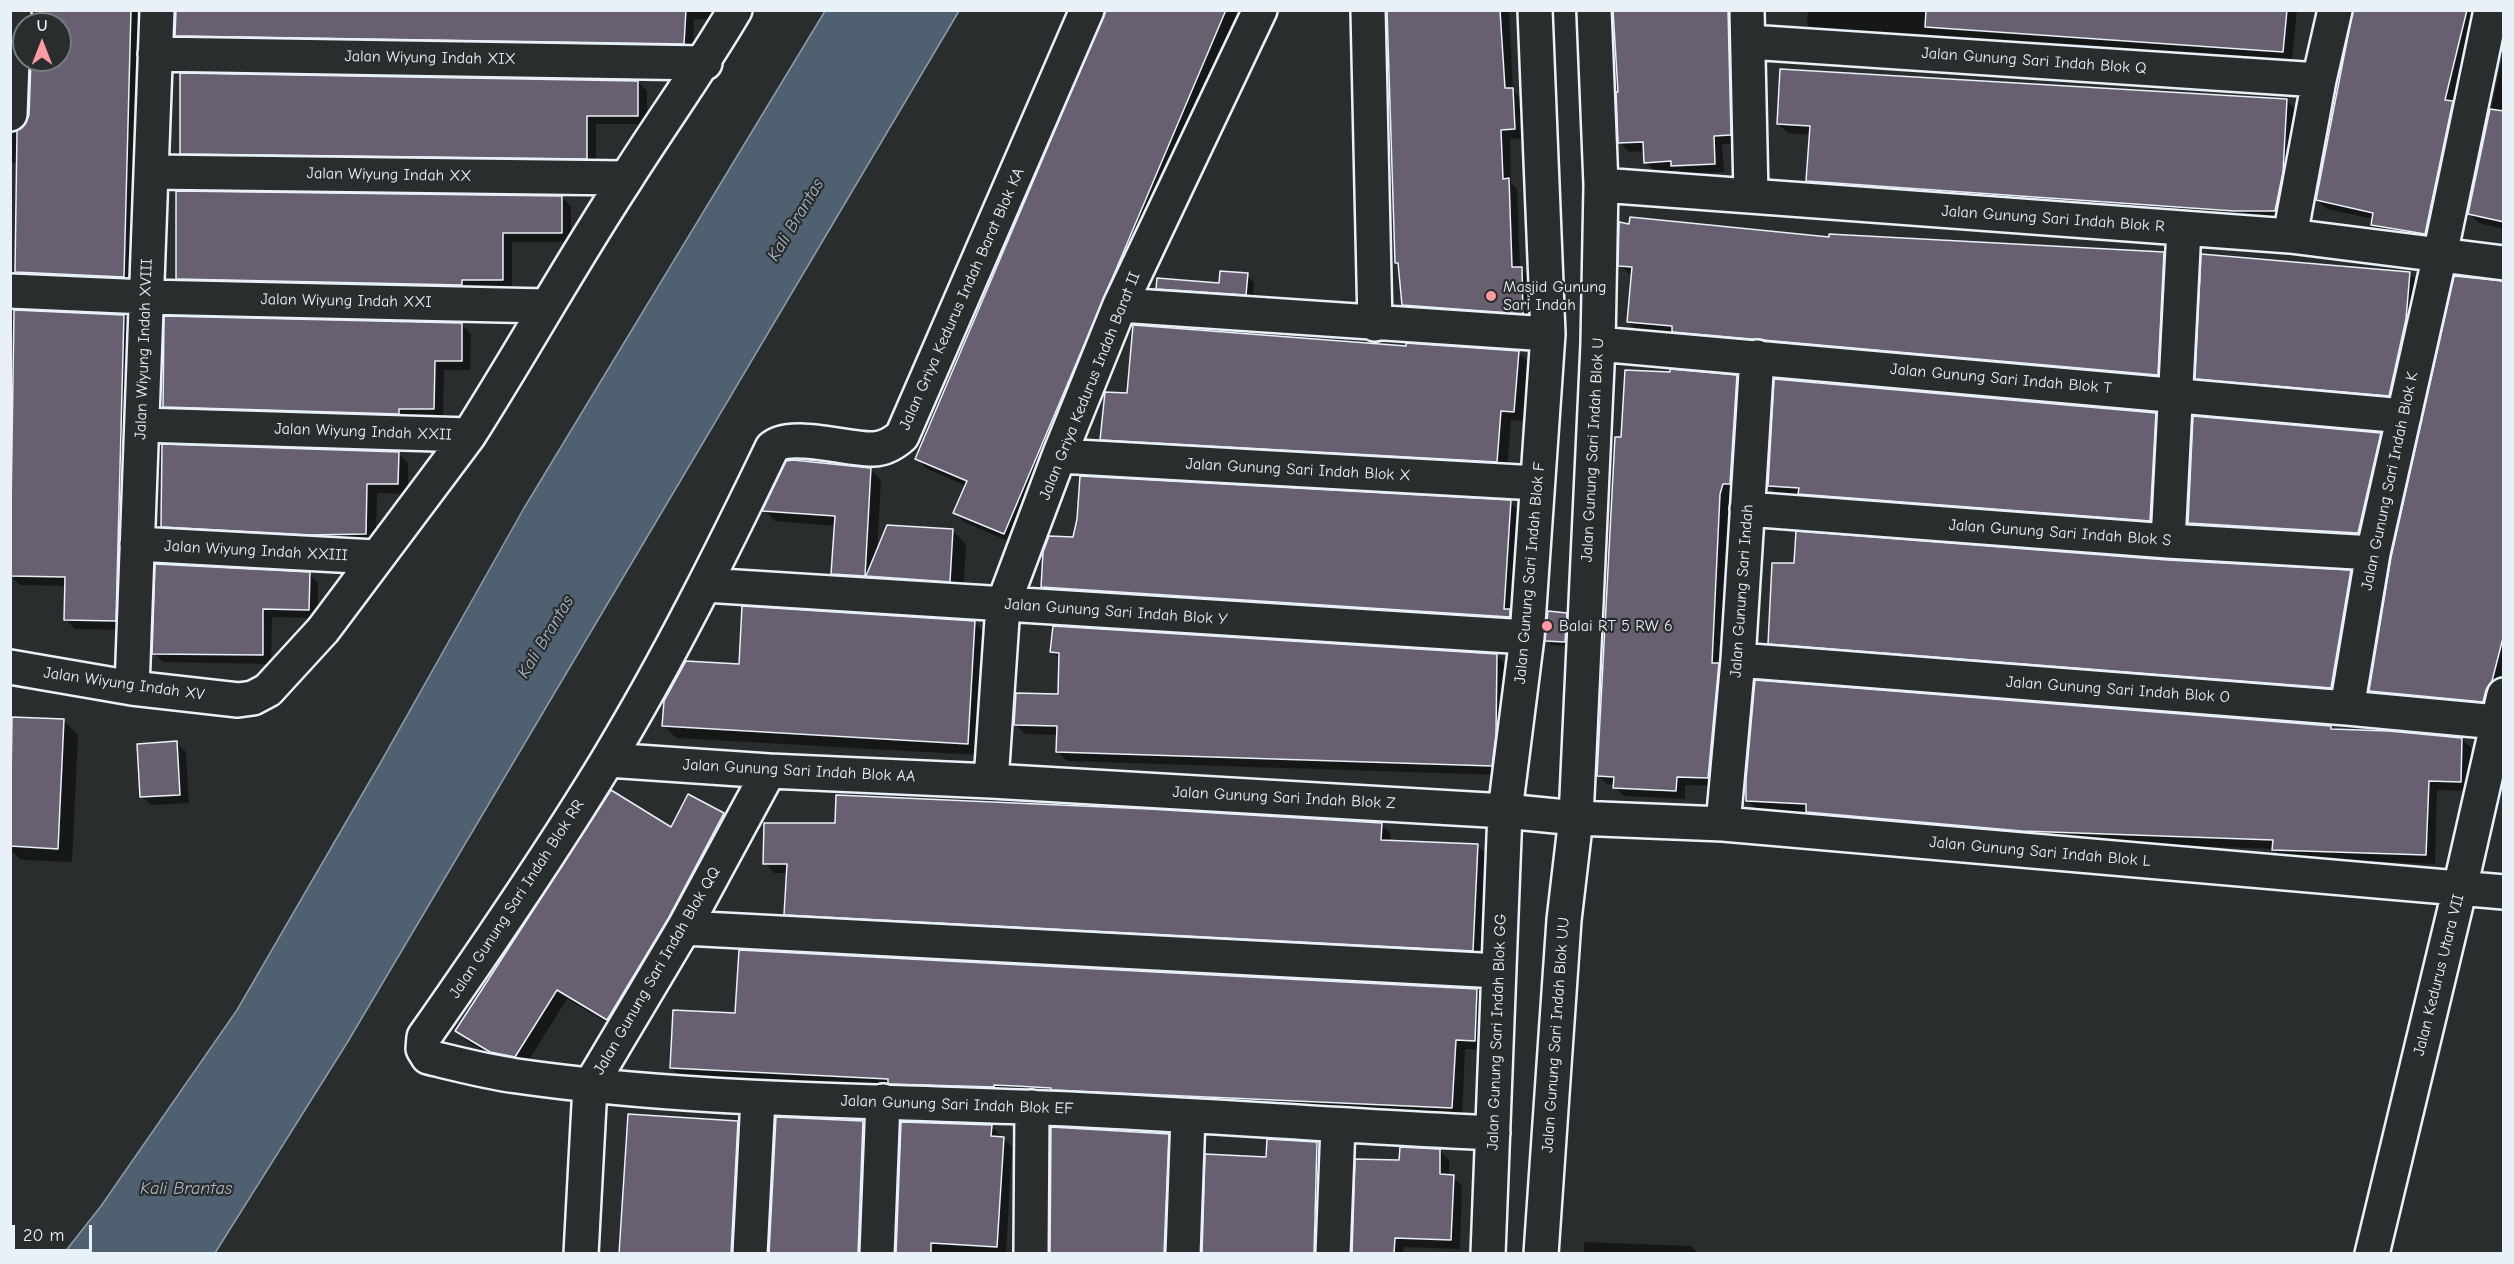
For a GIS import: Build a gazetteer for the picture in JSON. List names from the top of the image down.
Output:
{
  "streets": {
    "street": [
      "Jalan Wiyung Indah XIX",
      "Jalan Gunung Sari Indah Blok Q",
      "Jalan Wiyung Indah XX",
      "Jalan Gunung Sari Indah Blok R",
      "Jalan Griya Kedurus Indah Barat Blok KA",
      "Jalan Wiyung Indah XXI",
      "Jalan Wiyung Indah XVIII",
      "Jalan Gunung Sari Indah Blok T",
      "Jalan Griya Kedurus Indah Barat II",
      "Jalan Wiyung Indah XXII",
      "Jalan Gunung Sari Indah Blok U",
      "Jalan Gunung Sari Indah Blok X",
      "Jalan Gunung Sari Indah Blok K",
      "Jalan Gunung Sari Indah Blok S",
      "Jalan Wiyung Indah XXIII",
      "Jalan Gunung Sari Indah Blok F",
      "Jalan Gunung Sari Indah",
      "Jalan Gunung Sari Indah Blok Y",
      "Jalan Wiyung Indah XV",
      "Jalan Gunung Sari Indah Blok O",
      "Jalan Gunung Sari Indah Blok AA",
      "Jalan Gunung Sari Indah Blok Z",
      "Jalan Gunung Sari Indah Blok L",
      "Jalan Gunung Sari Indah Blok RR",
      "Jalan Gunung Sari Indah Blok QQ",
      "Jalan Kedurus Utara VII",
      "Jalan Gunung Sari Indah Blok GG",
      "Jalan Gunung Sari Indah Blok UU",
      "Jalan Gunung Sari Indah Blok EF"
    ]
  },
  "crossings": [
    ["Jalan Wiyung Indah XIX", "Jalan Wiyung Indah XVIII"],
    ["Jalan Wiyung Indah XIX", "Jalan Wiyung Indah XXII"],
    ["Jalan Wiyung Indah XX", "Jalan Wiyung Indah XVIII"],
    ["Jalan Wiyung Indah XX", "Jalan Wiyung Indah XXII"],
    ["Jalan Gunung Sari Indah Blok R", "Jalan Gunung Sari Indah Blok U"],
    ["Jalan Gunung Sari Indah Blok R", "Jalan Gunung Sari Indah Blok K"],
    ["Jalan Griya Kedurus Indah Barat Blok KA", "Jalan Gunung Sari Indah Blok Y"],
    ["Jalan Griya Kedurus Indah Barat Blok KA", "Jalan Gunung Sari Indah Blok AA"],
    ["Jalan Griya Kedurus Indah Barat Blok KA", "Jalan Gunung Sari Indah Blok RR"],
    ["Jalan Wiyung Indah XXI", "Jalan Wiyung Indah XVIII"],
    ["Jalan Wiyung Indah XXI", "Jalan Wiyung Indah XXII"],
    ["Jalan Wiyung Indah XVIII", "Jalan Wiyung Indah XXII"],
    ["Jalan Wiyung Indah XVIII", "Jalan Wiyung Indah XXIII"],
    ["Jalan Wiyung Indah XVIII", "Jalan Wiyung Indah XV"],
    ["Jalan Gunung Sari Indah Blok T", "Jalan Gunung Sari Indah Blok U"],
    ["Jalan Gunung Sari Indah Blok T", "Jalan Gunung Sari Indah Blok K"],
    ["Jalan Gunung Sari Indah Blok T", "Jalan Gunung Sari Indah"],
    ["Jalan Griya Kedurus Indah Barat II", "Jalan Gunung Sari Indah Blok X"],
    ["Jalan Griya Kedurus Indah Barat II", "Jalan Gunung Sari Indah Blok Y"],
    ["Jalan Griya Kedurus Indah Barat II", "Jalan Gunung Sari Indah Blok AA"],
    ["Jalan Griya Kedurus Indah Barat II", "Jalan Gunung Sari Indah Blok Z"],
    ["Jalan Gunung Sari Indah Blok U", "Jalan Gunung Sari Indah Blok Z"],
    ["Jalan Gunung Sari Indah Blok U", "Jalan Gunung Sari Indah Blok L"],
    ["Jalan Gunung Sari Indah Blok U", "Jalan Gunung Sari Indah Blok UU"],
    ["Jalan Gunung Sari Indah Blok X", "Jalan Gunung Sari Indah Blok F"],
    ["Jalan Gunung Sari Indah Blok K", "Jalan Gunung Sari Indah Blok S"],
    ["Jalan Gunung Sari Indah Blok K", "Jalan Gunung Sari Indah Blok O"],
    ["Jalan Gunung Sari Indah Blok S", "Jalan Gunung Sari Indah"],
    ["Jalan Wiyung Indah XXIII", "Jalan Wiyung Indah XV"],
    ["Jalan Gunung Sari Indah Blok F", "Jalan Gunung Sari Indah Blok Y"],
    ["Jalan Gunung Sari Indah Blok F", "Jalan Gunung Sari Indah Blok Z"],
    ["Jalan Gunung Sari Indah Blok F", "Jalan Gunung Sari Indah Blok GG"],
    ["Jalan Gunung Sari Indah", "Jalan Gunung Sari Indah Blok O"],
    ["Jalan Gunung Sari Indah", "Jalan Gunung Sari Indah Blok L"],
    ["Jalan Gunung Sari Indah Blok O", "Jalan Kedurus Utara VII"],
    ["Jalan Gunung Sari Indah Blok AA", "Jalan Gunung Sari Indah Blok Z"],
    ["Jalan Gunung Sari Indah Blok AA", "Jalan Gunung Sari Indah Blok RR"],
    ["Jalan Gunung Sari Indah Blok AA", "Jalan Gunung Sari Indah Blok QQ"],
    ["Jalan Gunung Sari Indah Blok Z", "Jalan Gunung Sari Indah Blok L"],
    ["Jalan Gunung Sari Indah Blok Z", "Jalan Gunung Sari Indah Blok GG"],
    ["Jalan Gunung Sari Indah Blok Z", "Jalan Gunung Sari Indah Blok UU"],
    ["Jalan Gunung Sari Indah Blok L", "Jalan Kedurus Utara VII"],
    ["Jalan Gunung Sari Indah Blok L", "Jalan Gunung Sari Indah Blok UU"],
    ["Jalan Gunung Sari Indah Blok RR", "Jalan Gunung Sari Indah Blok EF"],
    ["Jalan Gunung Sari Indah Blok QQ", "Jalan Gunung Sari Indah Blok EF"],
    ["Jalan Gunung Sari Indah Blok GG", "Jalan Gunung Sari Indah Blok EF"]
  ],
  "water": ["Kali Brantas"],
  "places": ["Masjid Gunung Sari Indah", "Balai RT 5 RW 6"],
  "scale_bar": "20 m",
  "north": "top"
}
